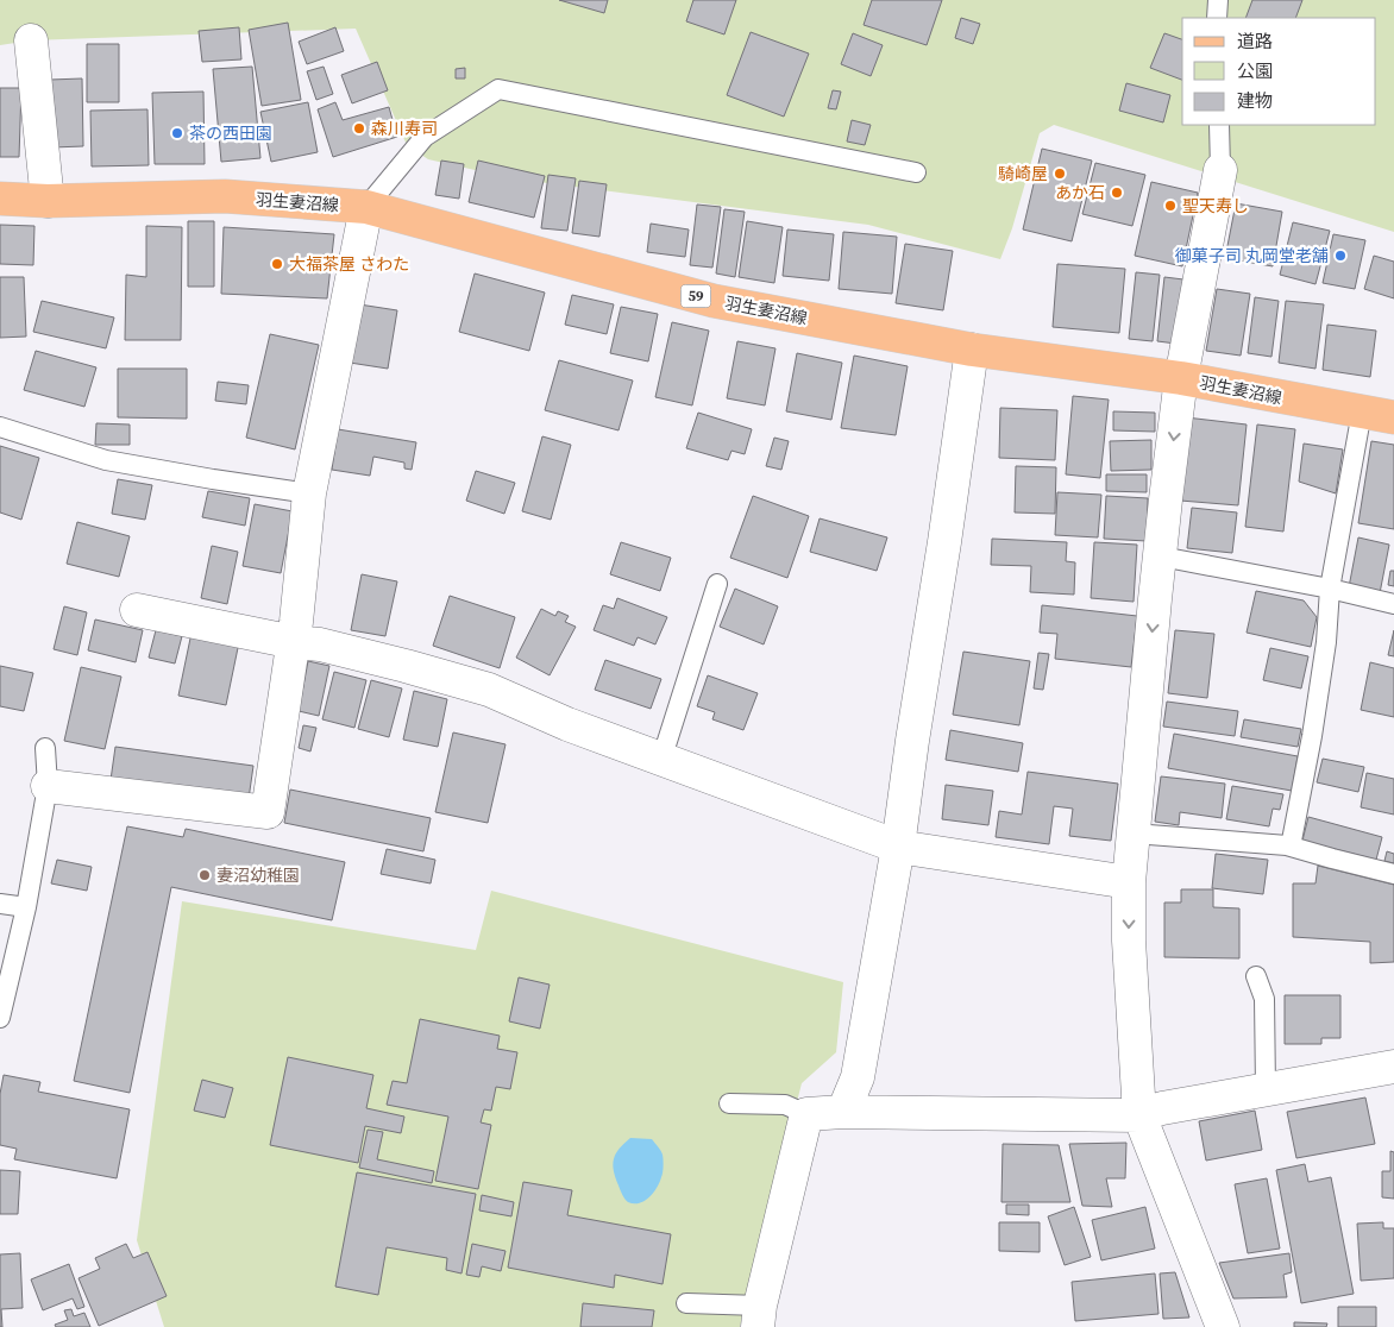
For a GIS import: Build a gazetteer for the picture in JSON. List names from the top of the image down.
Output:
{
  "streets": {
    "main road": ["羽生妻沼線", "59"]
  },
  "places": [
    "森川寿司",
    "茶の西田園",
    "騎崎屋",
    "あか石",
    "聖天寿し",
    "御菓子司 丸岡堂老舗",
    "大福茶屋 さわた",
    "妻沼幼稚園"
  ],
  "legend": ["道路", "公園", "建物"]
}
